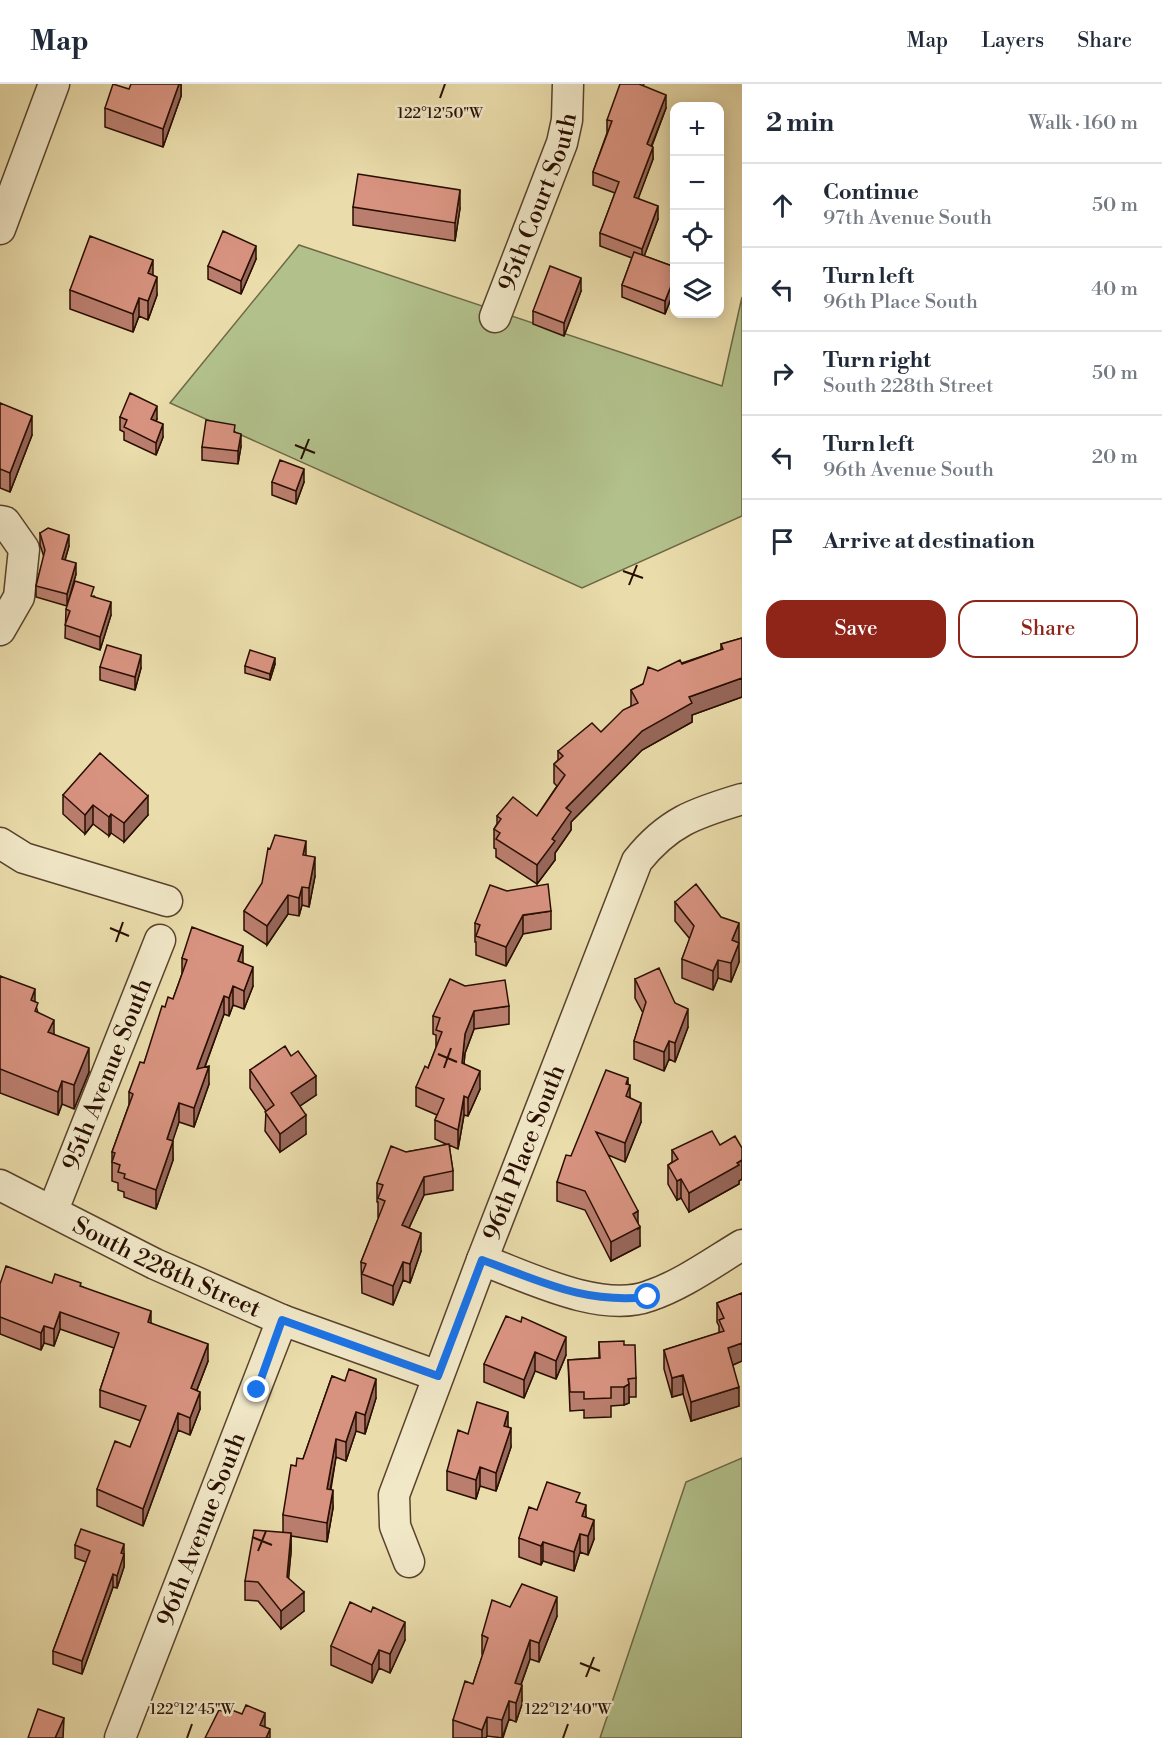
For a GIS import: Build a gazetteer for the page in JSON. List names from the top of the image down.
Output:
{
  "streets": {
    "street": [
      "95th Court South",
      "95th Avenue South",
      "96th Place South",
      "South 228th Street",
      "96th Avenue South"
    ]
  },
  "crossings": [
    ["95th Avenue South", "South 228th Street"],
    ["96th Place South", "South 228th Street"],
    ["South 228th Street", "96th Avenue South"]
  ],
  "page": {
    "header": "Map",
    "nav": ["Map", "Layers", "Share"],
    "heading": ["2 min", "Walk · 160 m"],
    "map_buttons": ["+", "−"],
    "list": [
      ["Continue", "97th Avenue South", "50 m"],
      ["Turn left", "96th Place South", "40 m"],
      ["Turn right", "South 228th Street", "50 m"],
      ["Turn left", "96th Avenue South", "20 m"],
      "Arrive at destination"
    ],
    "buttons": ["Save", "Share"]
  },
  "coordinates": ["122°12'50\"W", "122°12'45\"W", "122°12'40\"W"]
}
